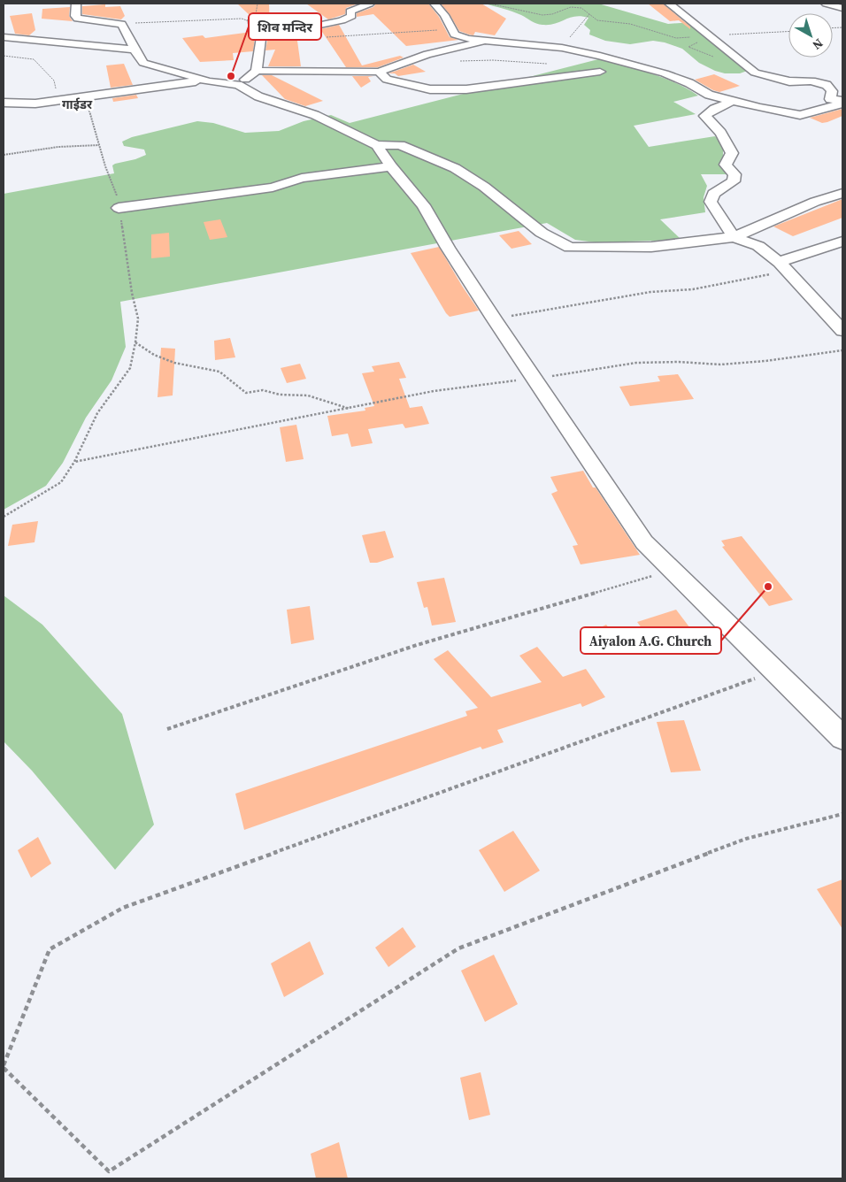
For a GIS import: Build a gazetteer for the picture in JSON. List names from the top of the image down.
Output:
{
  "districts": ["गाईडर"],
  "places": ["शिव मन्दिर", "Aiyalon A.G. Church"],
  "north": "bottom right"
}
